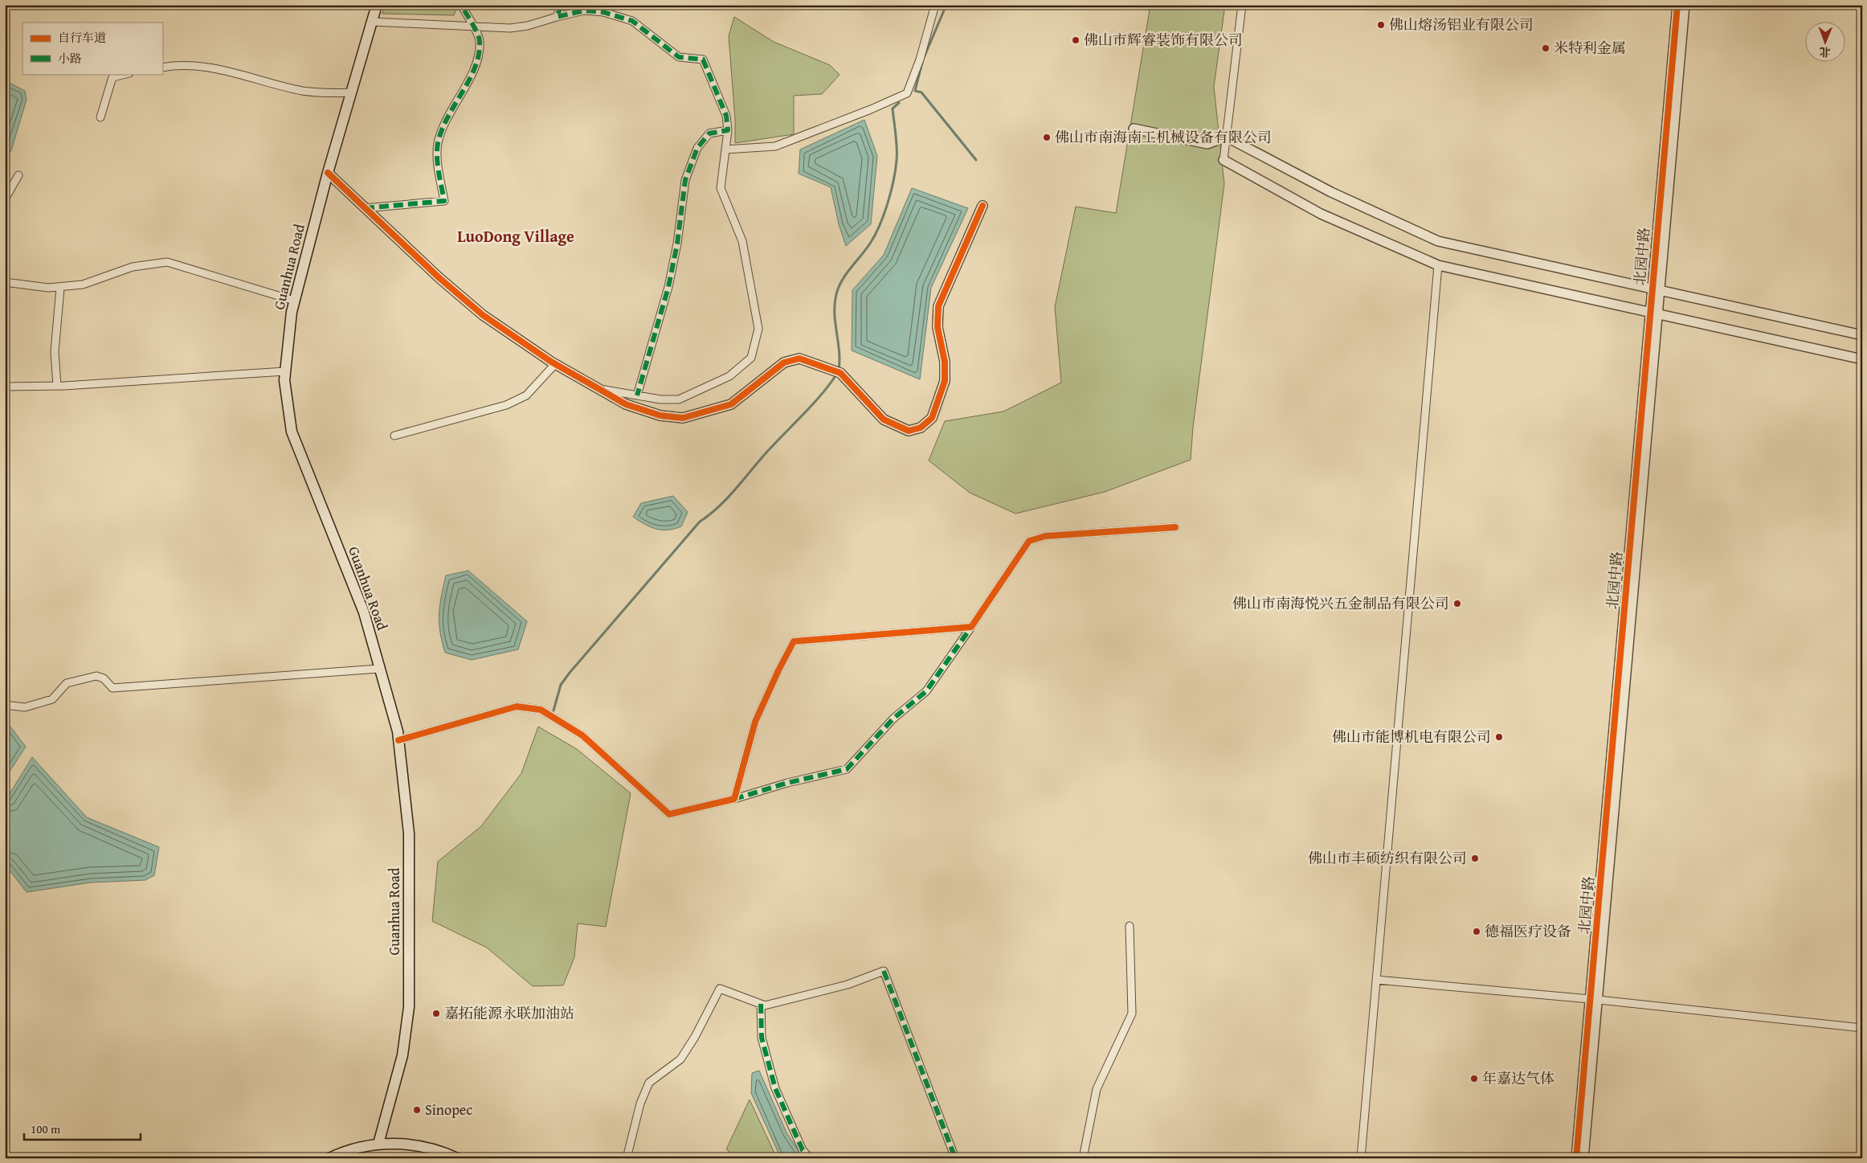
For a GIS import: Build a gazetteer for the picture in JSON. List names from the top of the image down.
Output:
{
  "streets": {
    "main road": ["Guanhua Road"],
    "street": ["北园中路"]
  },
  "districts": ["LuoDong Village"],
  "places": [
    "佛山熔汤铝业有限公司",
    "佛山市辉睿装饰有限公司",
    "米特利金属",
    "佛山市南海南工机械设备有限公司",
    "佛山市南海悦兴五金制品有限公司",
    "佛山市能博机电有限公司",
    "佛山市丰硕纺织有限公司",
    "德福医疗设备",
    "嘉拓能源永联加油站",
    "年嘉达气体",
    "Sinopec"
  ],
  "legend": ["自行车道", "小路"],
  "scale_bar": "100 m",
  "north": "bottom"
}
